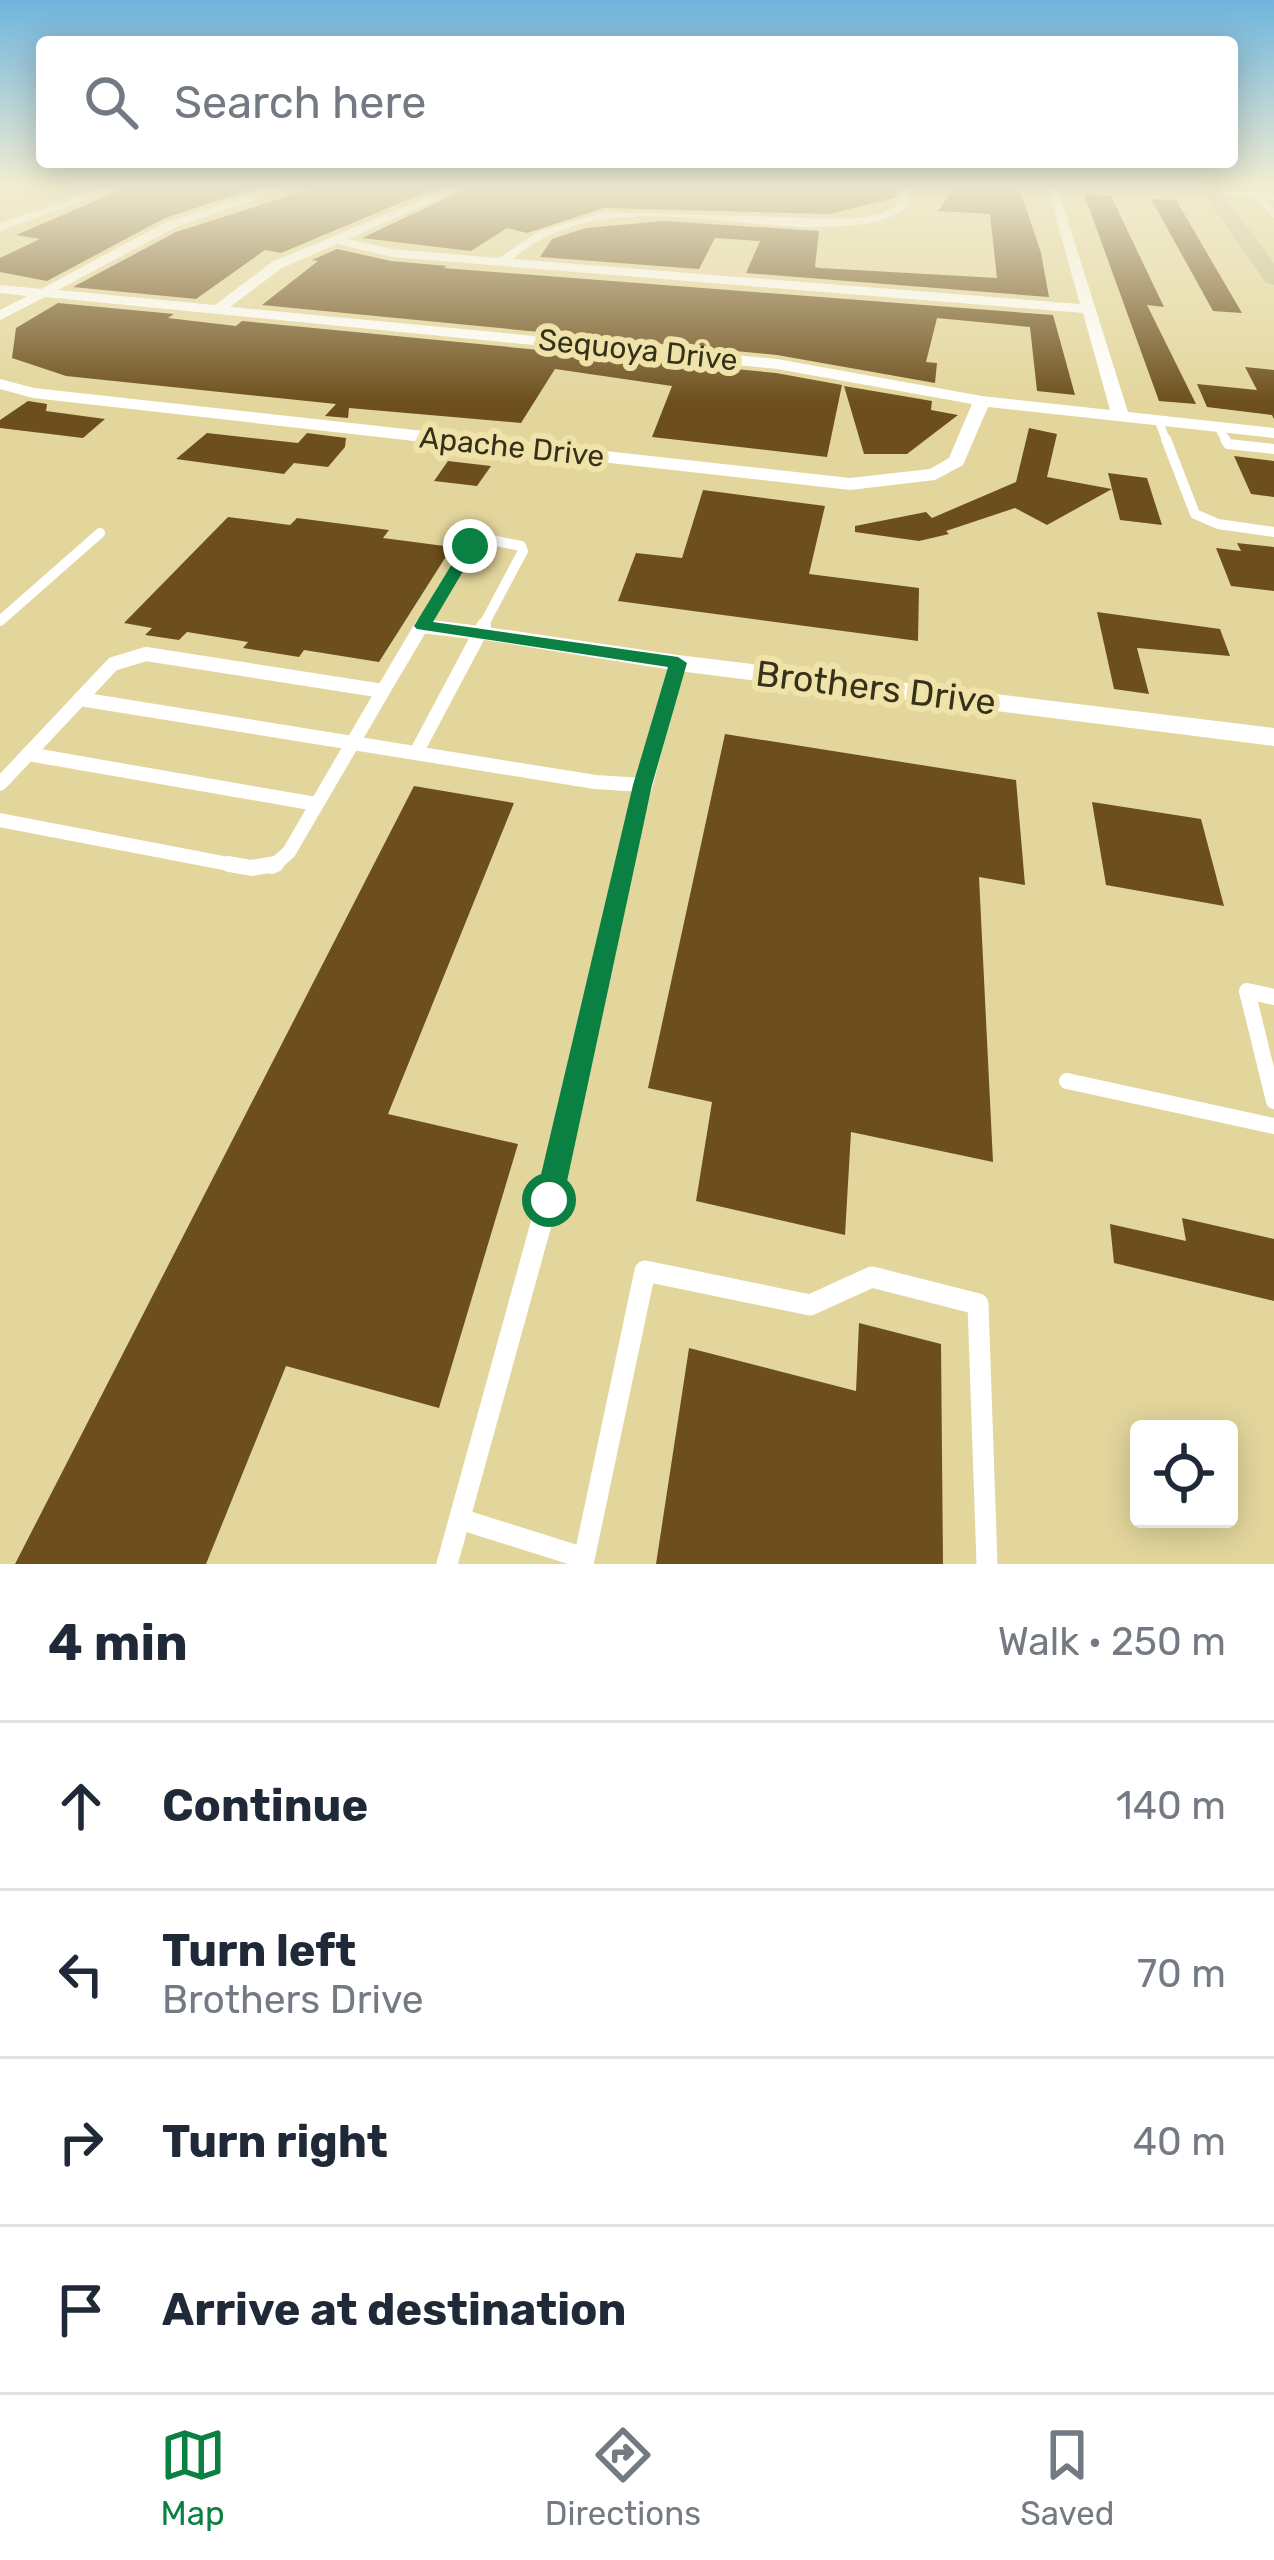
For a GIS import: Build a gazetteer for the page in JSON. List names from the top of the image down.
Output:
{
  "streets": {
    "street": ["Sequoya Drive", "Apache Drive", "Brothers Drive"]
  },
  "crossings": [
    ["Sequoya Drive", "Apache Drive"]
  ],
  "page": {
    "search": "Search here",
    "heading": ["4 min", "Walk · 250 m"],
    "list": [
      ["Continue", "140 m"],
      ["Turn left", "Brothers Drive", "70 m"],
      ["Turn right", "40 m"],
      "Arrive at destination"
    ],
    "nav": ["Map", "Directions", "Saved"]
  }
}
